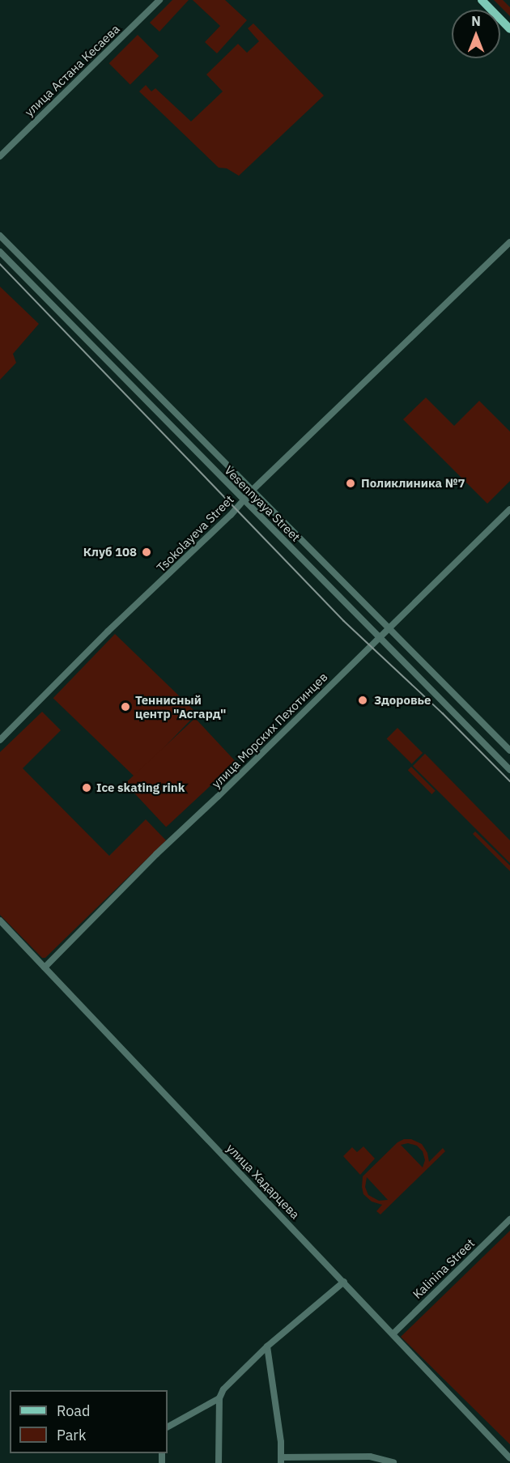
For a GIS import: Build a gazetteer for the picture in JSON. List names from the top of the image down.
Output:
{
  "streets": {
    "street": [
      "улица Астана Кесаева",
      "Vesennyaya Street",
      "Tsokolayeva Street",
      "улица Морских Пехотинцев",
      "улица Хадарцева",
      "Kalinina Street"
    ]
  },
  "crossings": [
    ["Vesennyaya Street", "Tsokolayeva Street"],
    ["Vesennyaya Street", "улица Морских Пехотинцев"],
    ["улица Морских Пехотинцев", "улица Хадарцева"],
    ["улица Хадарцева", "Kalinina Street"]
  ],
  "places": [
    "Поликлиника №7",
    "Клуб 108",
    "Здоровье",
    "Теннисный центр \"Асгард\"",
    "Ice skating rink"
  ],
  "legend": ["Road", "Park"],
  "north": "top"
}
